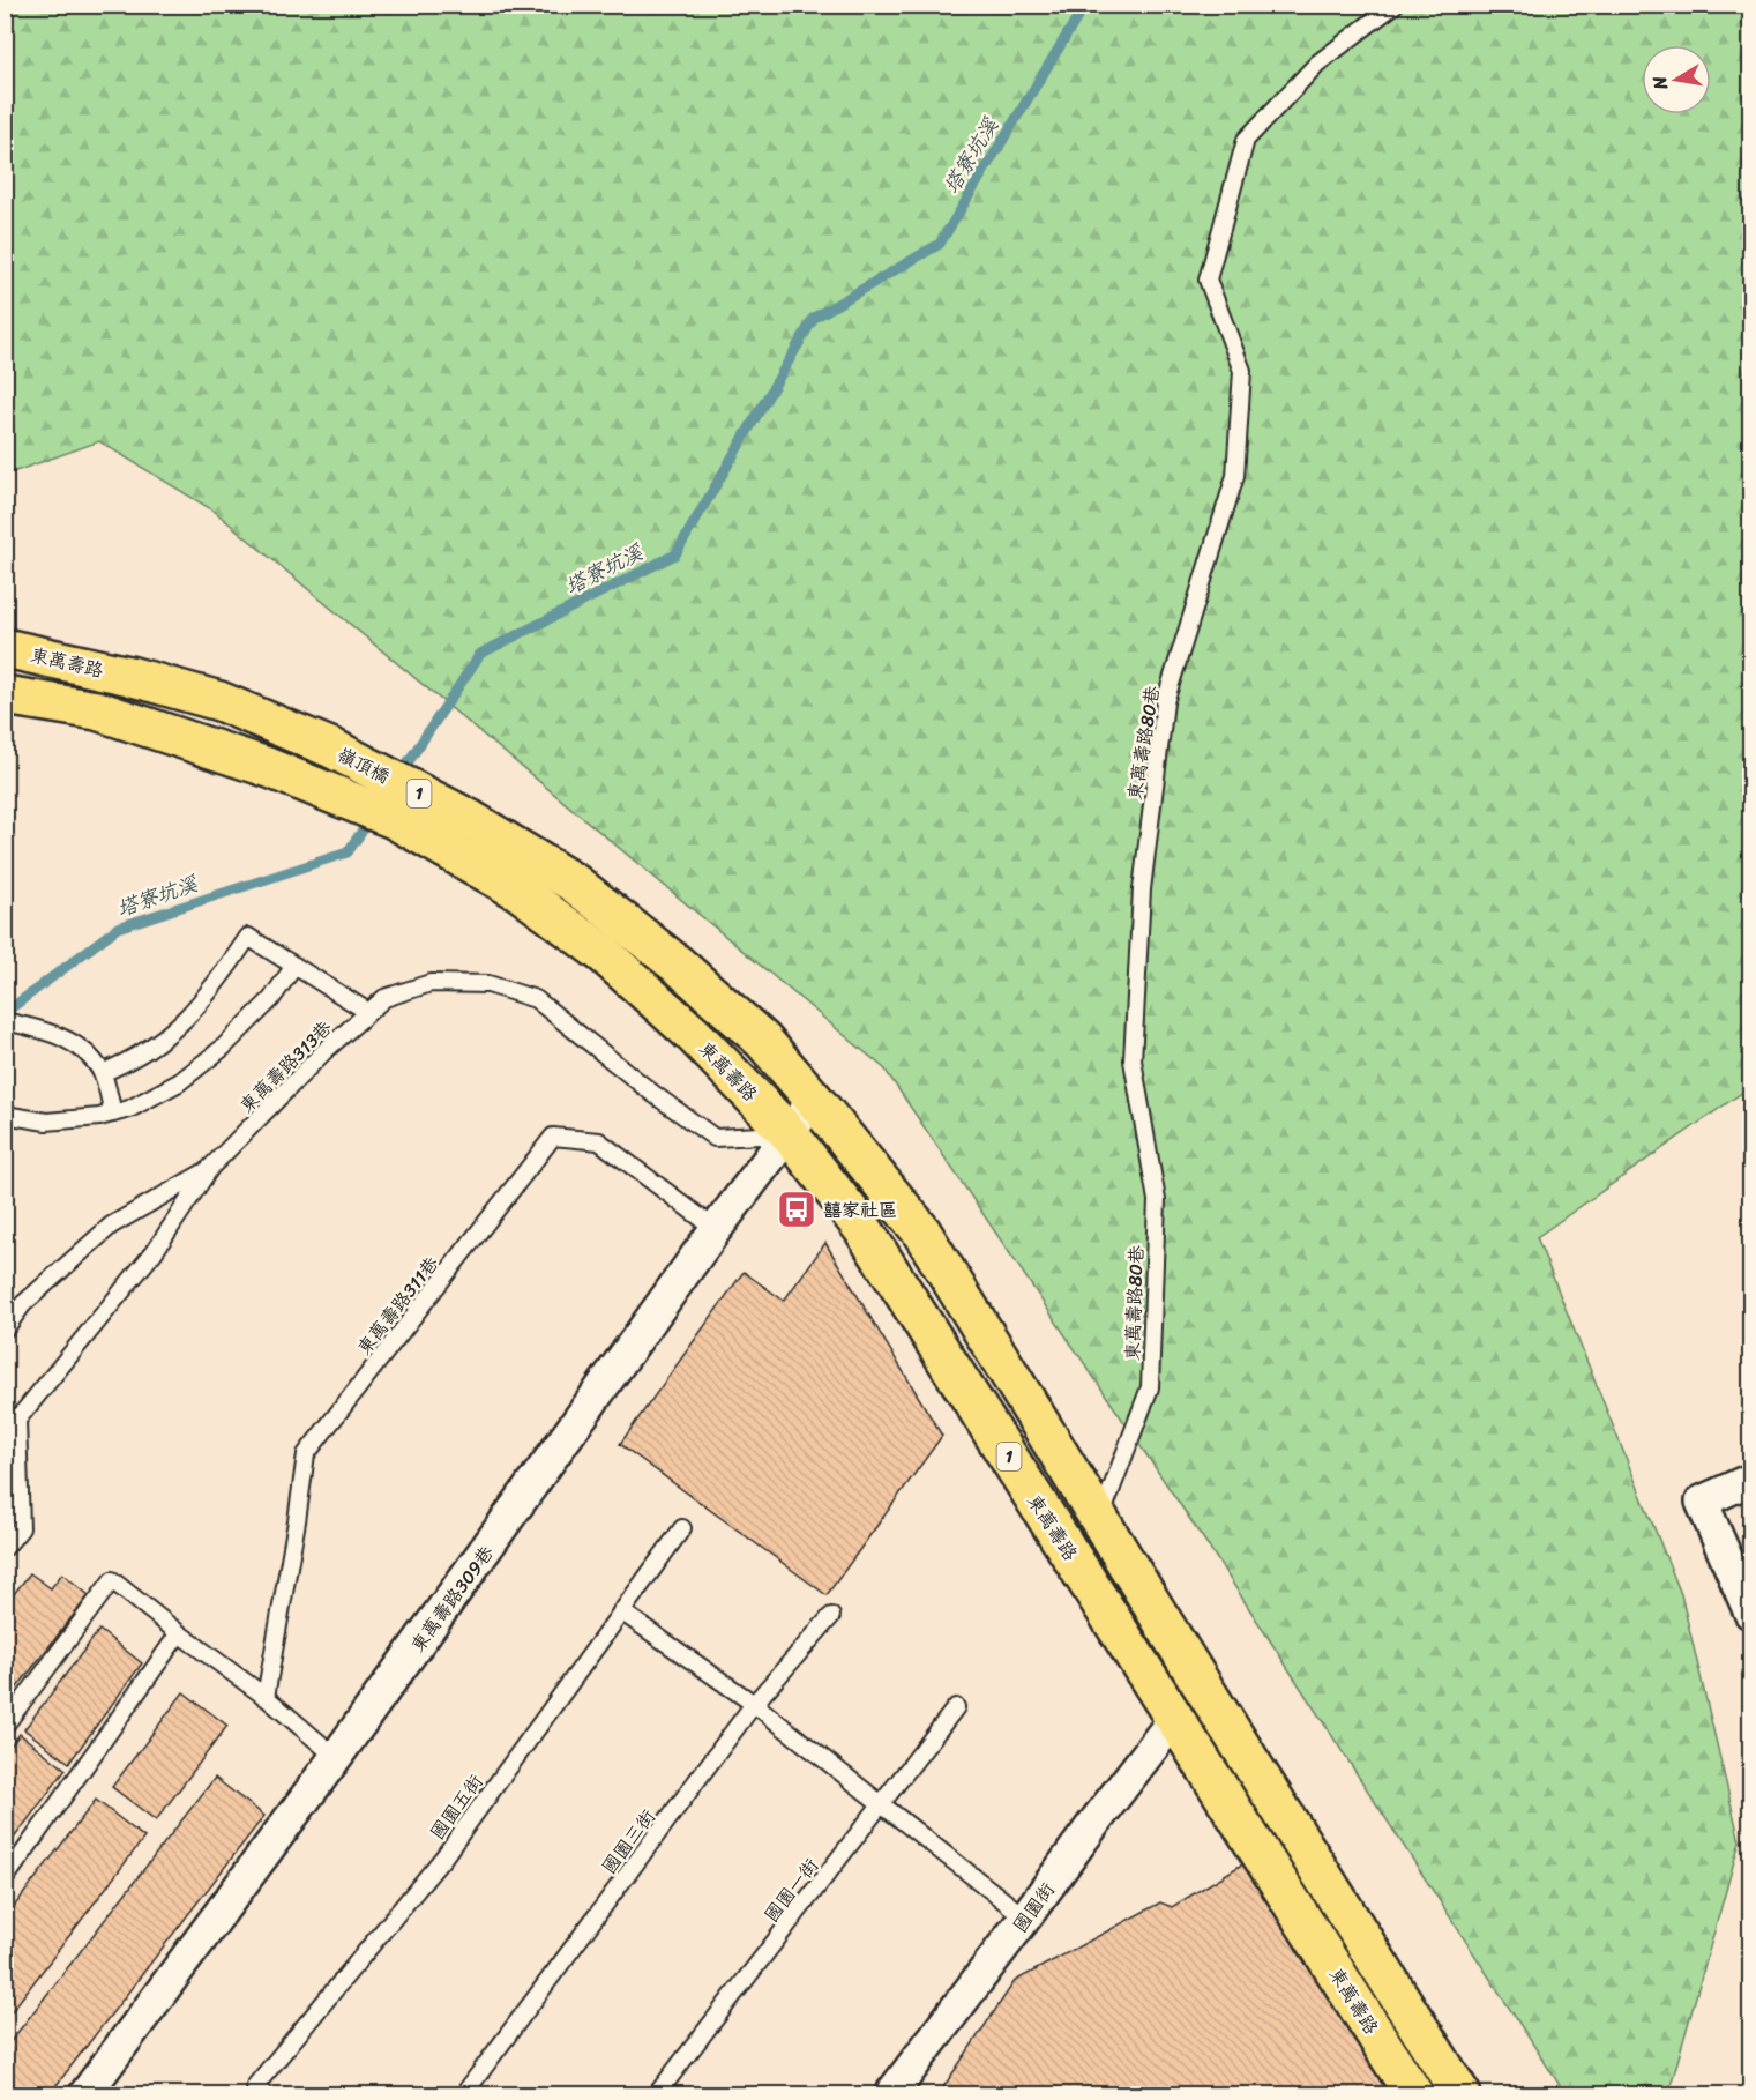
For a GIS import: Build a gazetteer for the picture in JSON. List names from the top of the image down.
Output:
{
  "streets": {
    "main road": ["東萬壽路", "嶺頂橋", "1"],
    "street": ["東萬壽路309巷", "國園街"],
    "lane": [
      "東萬壽路80巷",
      "東萬壽路313巷",
      "東萬壽路311巷",
      "國園五街",
      "國園三街",
      "國園一街"
    ]
  },
  "crossings": [
    ["東萬壽路", "嶺頂橋"],
    ["東萬壽路", "東萬壽路313巷"],
    ["東萬壽路", "東萬壽路309巷"],
    ["東萬壽路", "國園街"],
    ["東萬壽路80巷", "1"],
    ["嶺頂橋", "1"],
    ["嶺頂橋", "東萬壽路309巷"],
    ["1", "東萬壽路309巷"],
    ["東萬壽路313巷", "東萬壽路309巷"],
    ["東萬壽路311巷", "東萬壽路309巷"]
  ],
  "water": ["塔寮坑溪"],
  "places": {
    "bus stop": ["囍家社區"]
  },
  "north": "left"
}
